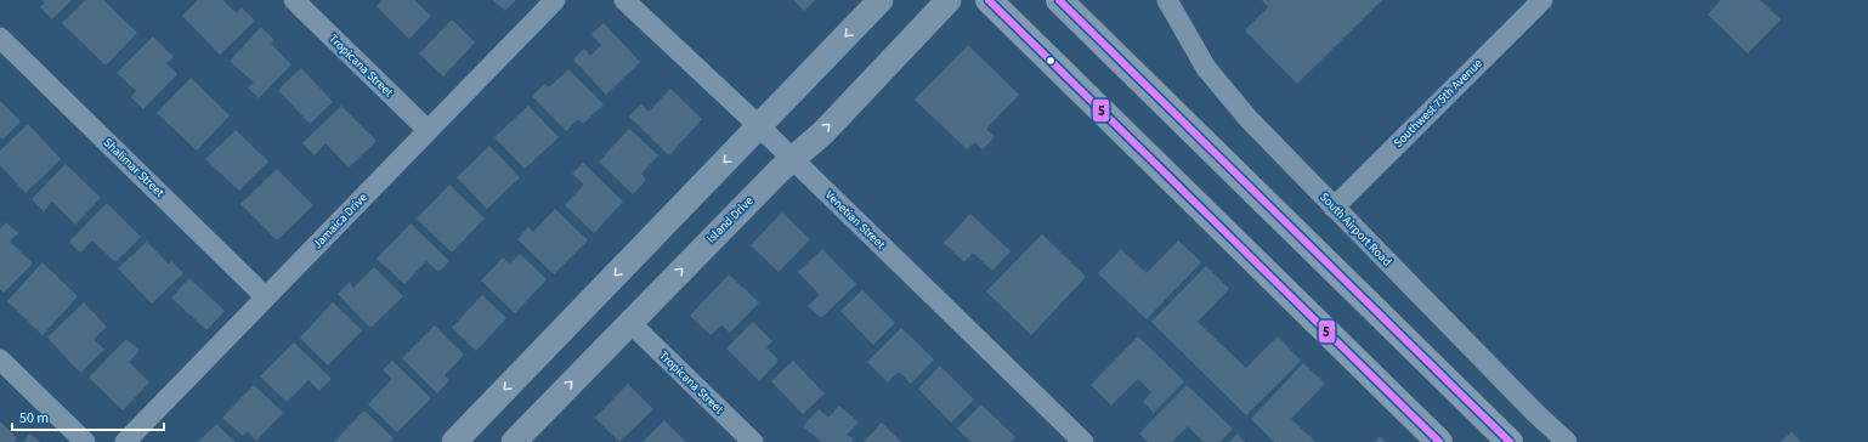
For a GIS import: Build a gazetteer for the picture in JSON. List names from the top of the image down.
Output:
{
  "streets": {
    "street": [
      "Tropicana Street",
      "Southwest 75th Avenue",
      "Shalimar Street",
      "Island Drive",
      "Venetian Street",
      "Jamaica Drive",
      "South Airport Road"
    ]
  },
  "crossings": [
    ["Tropicana Street", "Island Drive"],
    ["Tropicana Street", "Jamaica Drive"],
    ["Southwest 75th Avenue", "South Airport Road"],
    ["Shalimar Street", "Jamaica Drive"],
    ["Island Drive", "Venetian Street"]
  ],
  "lines": ["transit line 5"],
  "scale_bar": "50 m"
}
